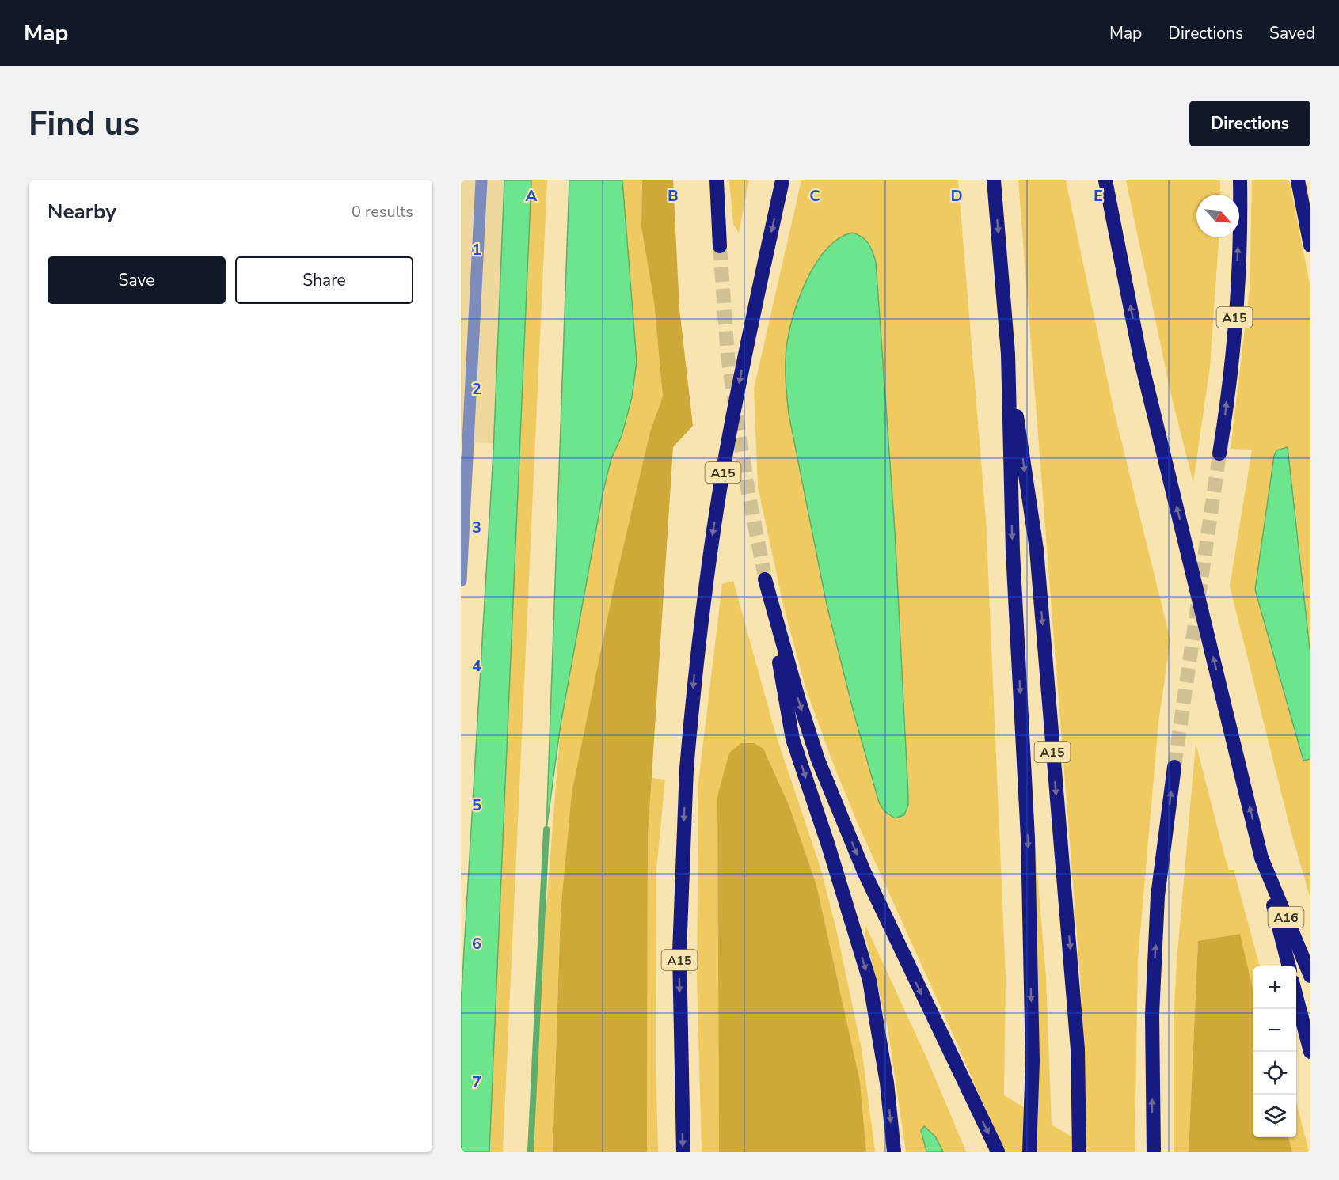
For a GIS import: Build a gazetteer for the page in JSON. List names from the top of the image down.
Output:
{
  "streets": {
    "highway": ["A15", "A16"]
  },
  "north": "bottom right",
  "page": {
    "header": "Map",
    "nav": ["Map", "Directions", "Saved"],
    "buttons": [
      "Directions",
      ["Save", "Share"]
    ],
    "title": "Find us",
    "heading": ["Nearby", "0 results"],
    "map_buttons": ["+", "−"]
  },
  "grid": {
    "columns": [
      "A",
      "B",
      "C",
      "D",
      "E"
    ],
    "rows": [
      "1",
      "2",
      "3",
      "4",
      "5",
      "6",
      "7"
    ]
  }
}
